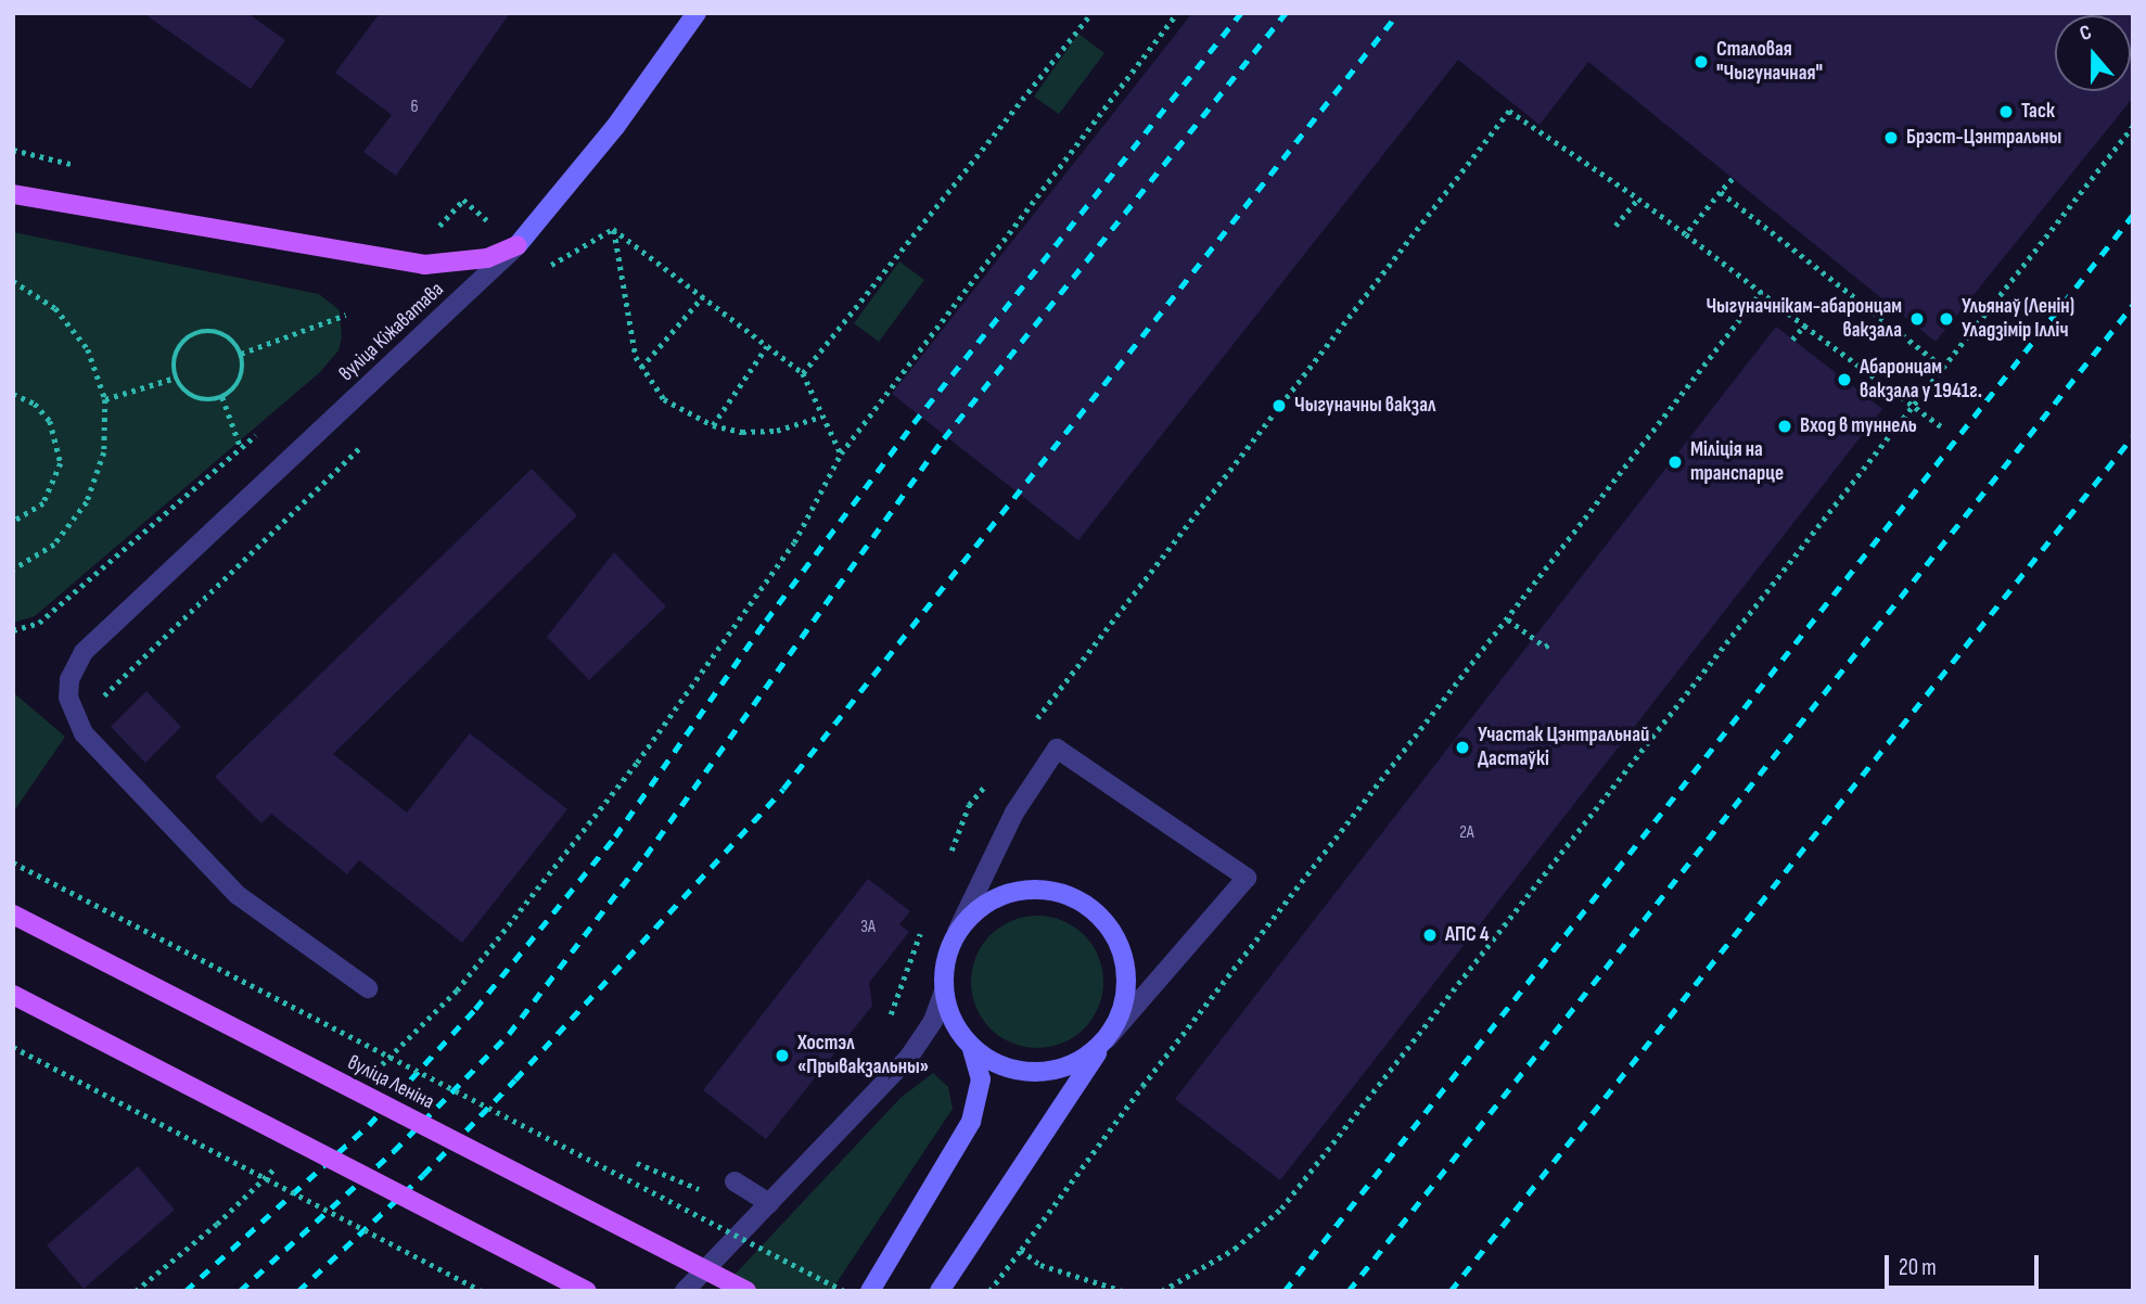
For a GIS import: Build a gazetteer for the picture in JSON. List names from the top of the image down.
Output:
{
  "streets": {
    "main road": ["вуліца Леніна"],
    "street": ["вуліца Кіжаватава"]
  },
  "places": [
    "Сталовая \"Чыгуначная\"",
    "Таск",
    "Брэст-Цэнтральны",
    "Чыгуначнікам-абаронцам вакзала",
    "Ульянаў (Ленін) Уладзімір Ілліч",
    "Абаронцам вакзала у 1941г.",
    "Чыгуначны вакзал",
    "Вход в туннель",
    "Міліція на транспарце",
    "Участак Цэнтральнай Дастаўкі",
    "АПС 4",
    "Хостэл «Прывакзальны»"
  ],
  "house_numbers": ["6", "2А", "3А"],
  "scale_bar": "20 m",
  "north": "top"
}
